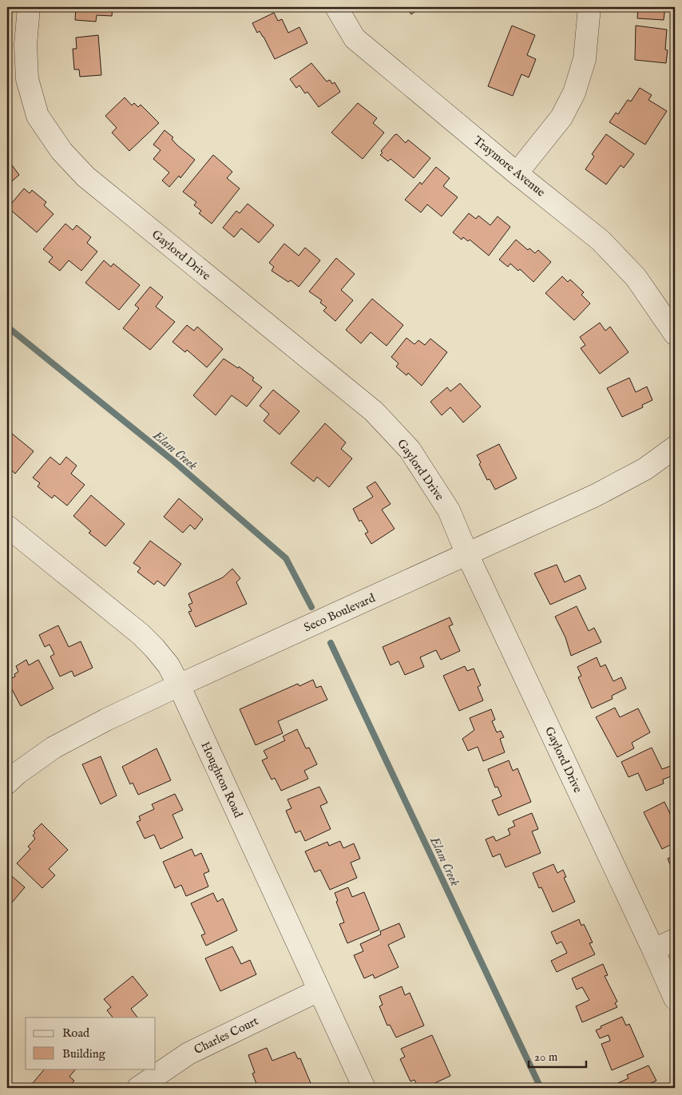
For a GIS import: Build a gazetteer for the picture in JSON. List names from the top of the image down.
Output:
{
  "streets": {
    "street": [
      "Traymore Avenue",
      "Gaylord Drive",
      "Seco Boulevard",
      "Houghton Road",
      "Charles Court"
    ]
  },
  "crossings": [
    ["Gaylord Drive", "Seco Boulevard"],
    ["Seco Boulevard", "Houghton Road"],
    ["Houghton Road", "Charles Court"]
  ],
  "water": ["Elam Creek"],
  "legend": ["Road", "Building"],
  "scale_bar": "20 m"
}
